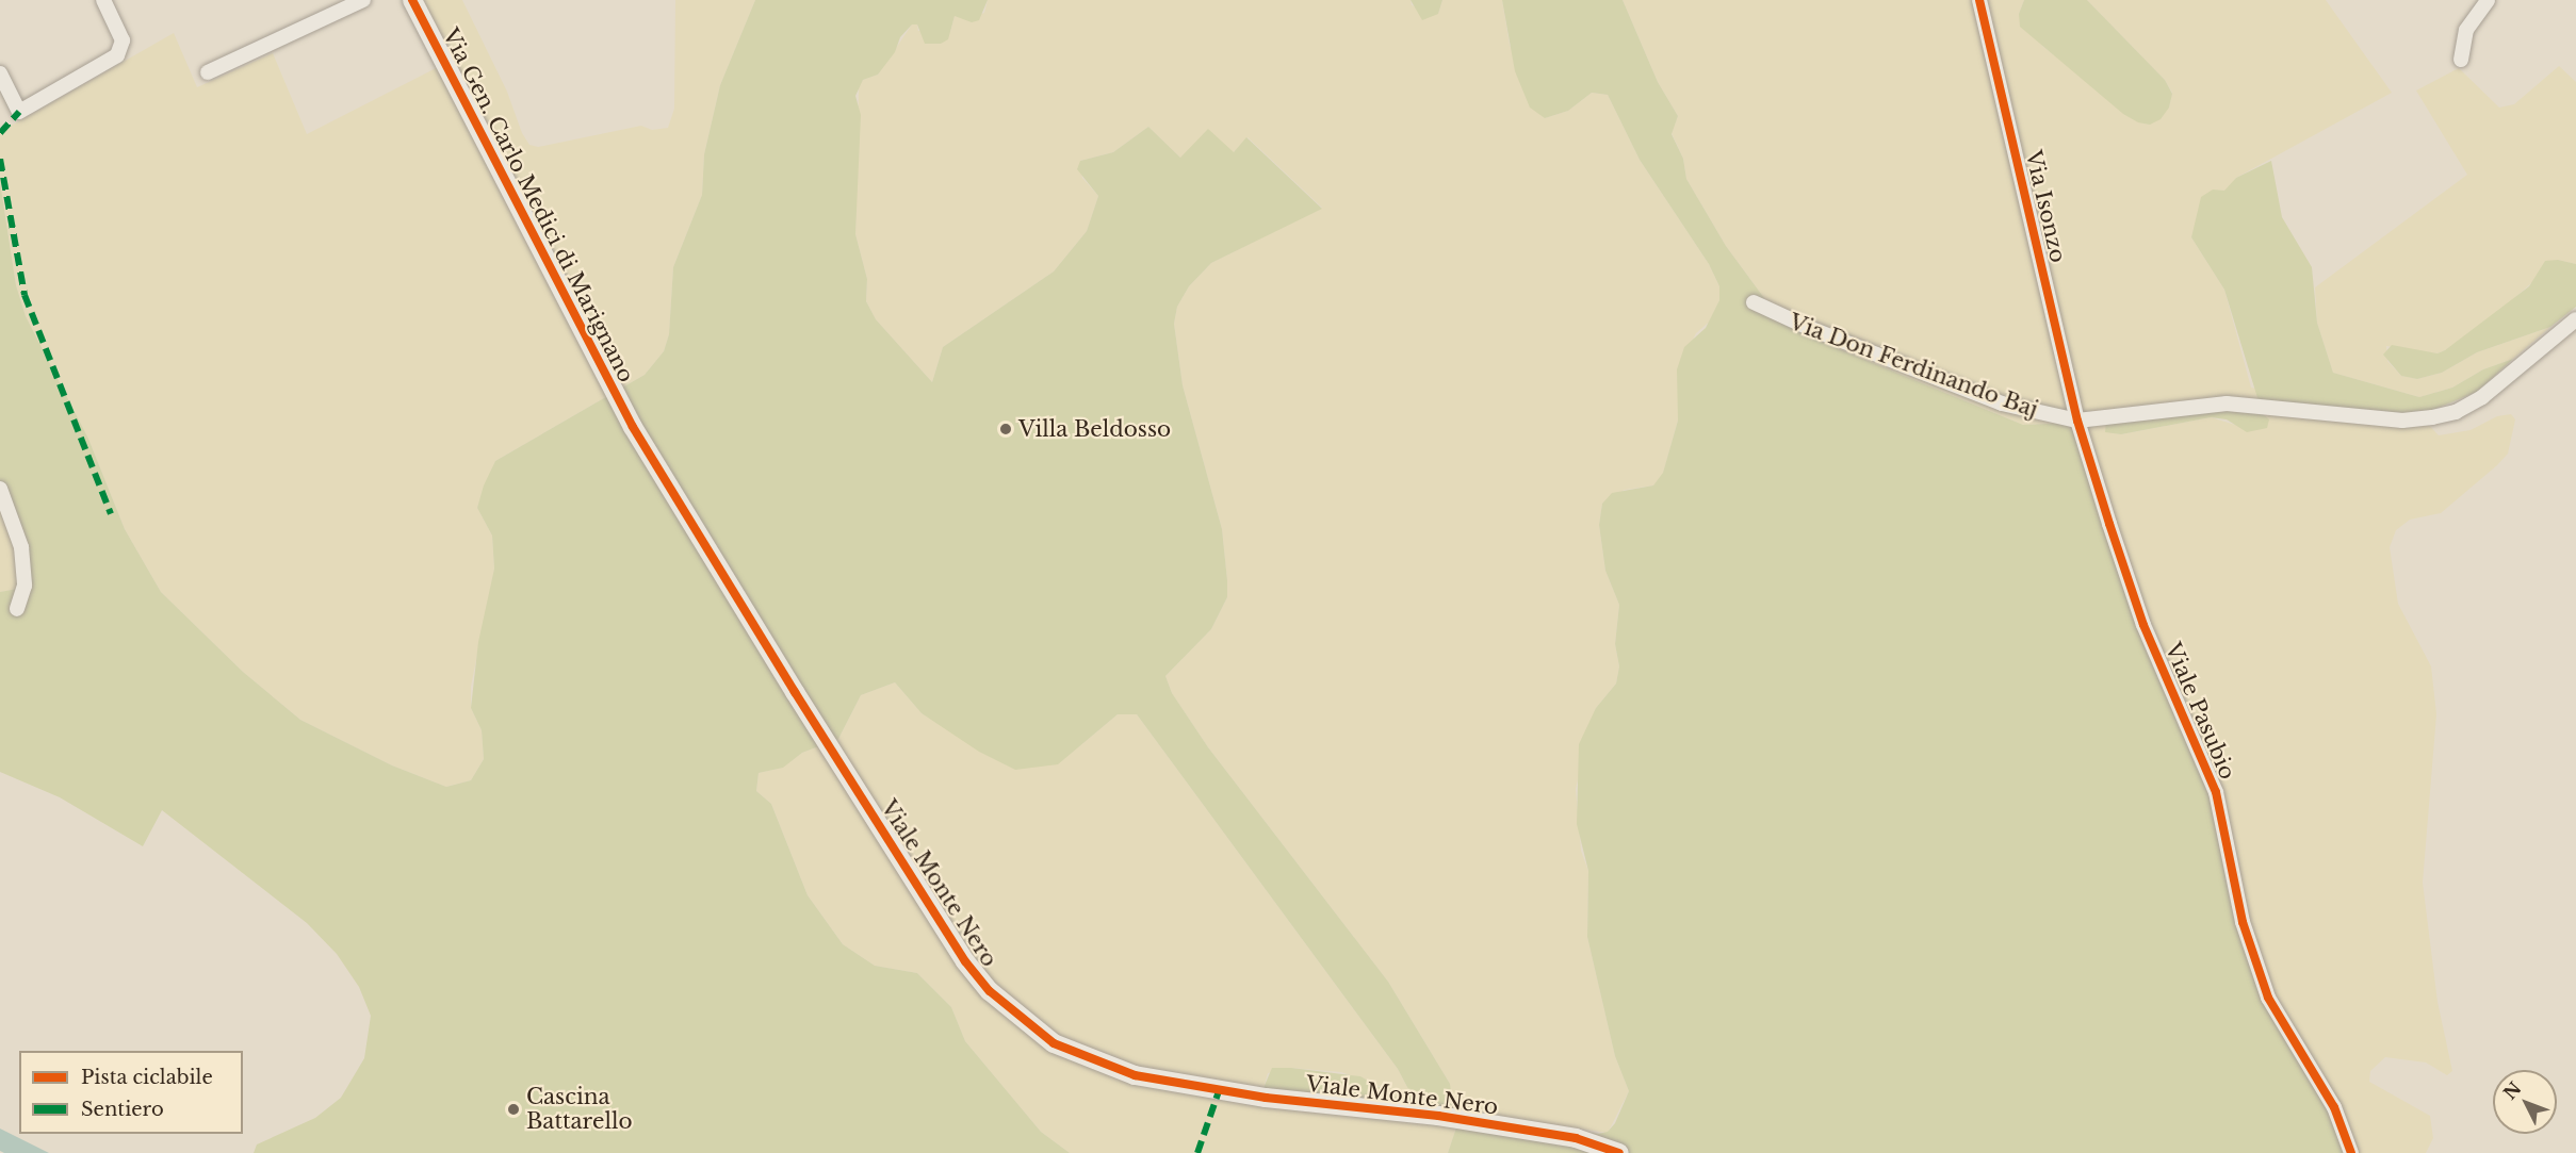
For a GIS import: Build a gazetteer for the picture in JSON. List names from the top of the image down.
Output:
{
  "streets": {
    "street": [
      "Via Gen. Carlo Medici di Marignano",
      "Via Isonzo",
      "Via Don Ferdinando Baj",
      "Viale Pasubio",
      "Viale Monte Nero"
    ]
  },
  "crossings": [
    ["Via Gen. Carlo Medici di Marignano", "Viale Monte Nero"],
    ["Via Isonzo", "Via Don Ferdinando Baj"],
    ["Via Isonzo", "Viale Pasubio"],
    ["Via Don Ferdinando Baj", "Viale Pasubio"]
  ],
  "places": ["Villa Beldosso", "Cascina Battarello"],
  "legend": ["Pista ciclabile", "Sentiero"],
  "north": "top left"
}
